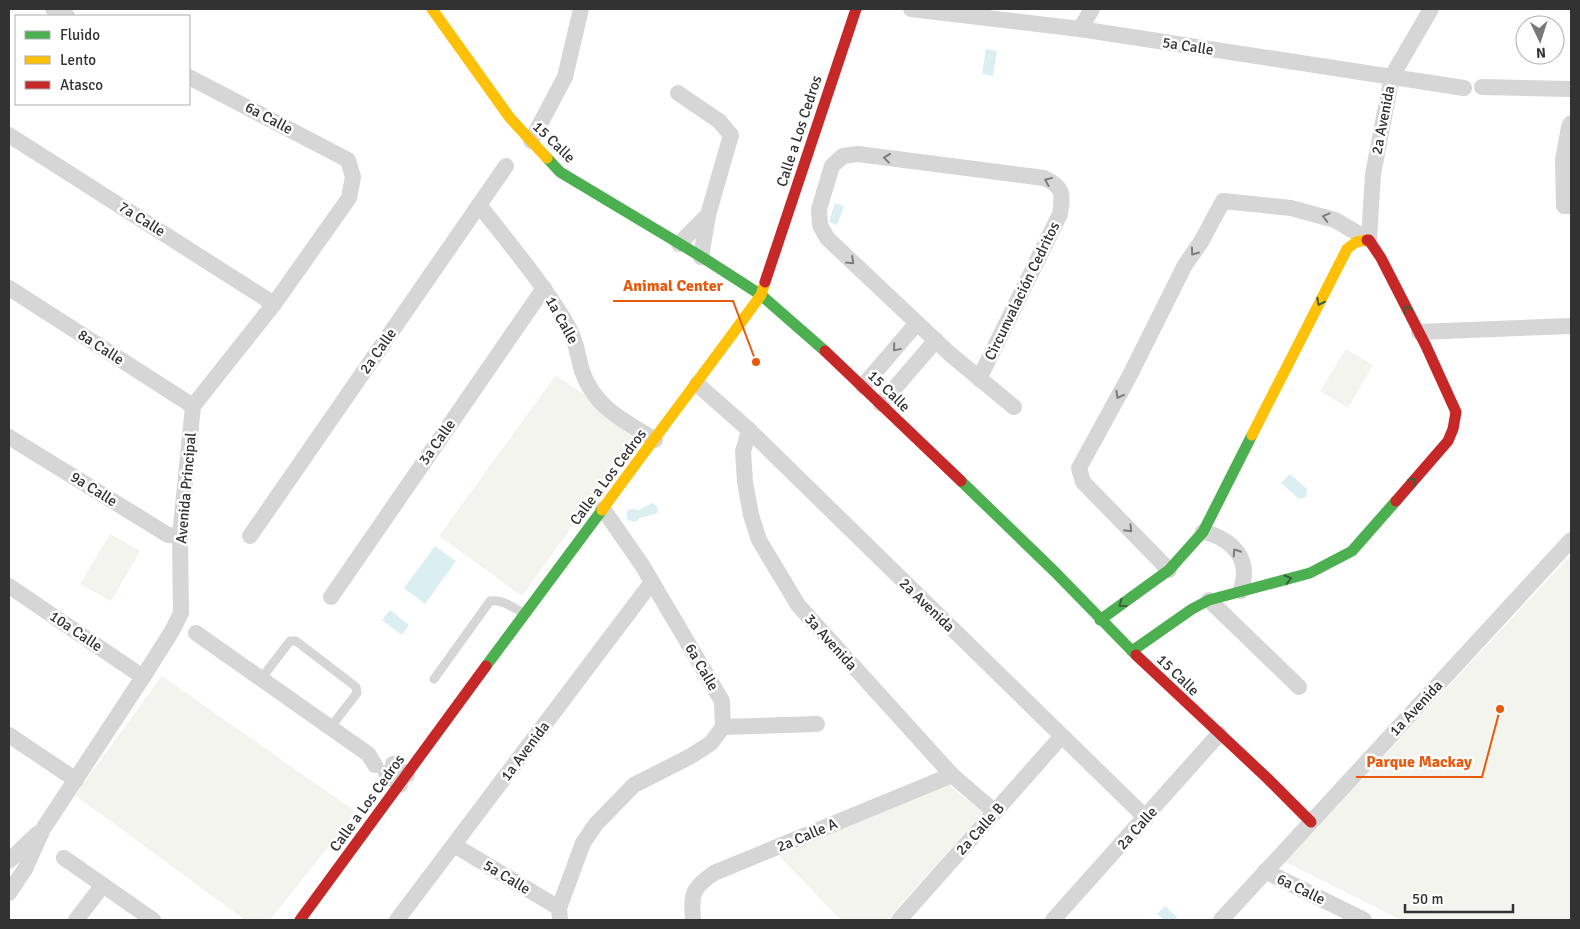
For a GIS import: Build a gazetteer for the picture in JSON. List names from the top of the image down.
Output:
{
  "streets": {
    "street": [
      "5a Calle",
      "6a Calle",
      "2a Avenida",
      "Calle a Los Cedros",
      "15 Calle",
      "7a Calle",
      "Circunvalación Cedritos",
      "1a Calle",
      "8a Calle",
      "2a Calle",
      "3a Calle",
      "Avenida Principal",
      "9a Calle",
      "10a Calle",
      "3a Avenida",
      "1a Avenida",
      "2a Calle B",
      "2a Calle A"
    ]
  },
  "crossings": [
    ["5a Calle", "2a Avenida"],
    ["5a Calle", "1a Avenida"],
    ["6a Calle", "Calle a Los Cedros"],
    ["6a Calle", "7a Calle"],
    ["6a Calle", "1a Avenida"],
    ["2a Avenida", "Calle a Los Cedros"],
    ["2a Avenida", "2a Calle"],
    ["2a Avenida", "3a Avenida"],
    ["2a Avenida", "2a Calle B"],
    ["Calle a Los Cedros", "15 Calle"],
    ["Calle a Los Cedros", "1a Calle"],
    ["15 Calle", "2a Calle"],
    ["15 Calle", "1a Avenida"],
    ["1a Calle", "2a Calle"],
    ["1a Calle", "3a Calle"],
    ["8a Calle", "Avenida Principal"],
    ["Avenida Principal", "9a Calle"],
    ["Avenida Principal", "10a Calle"],
    ["3a Avenida", "2a Calle B"],
    ["3a Avenida", "2a Calle A"]
  ],
  "places": ["Animal Center", "Parque Mackay"],
  "legend": ["Fluido", "Lento", "Atasco"],
  "scale_bar": "50 m",
  "north": "bottom"
}
